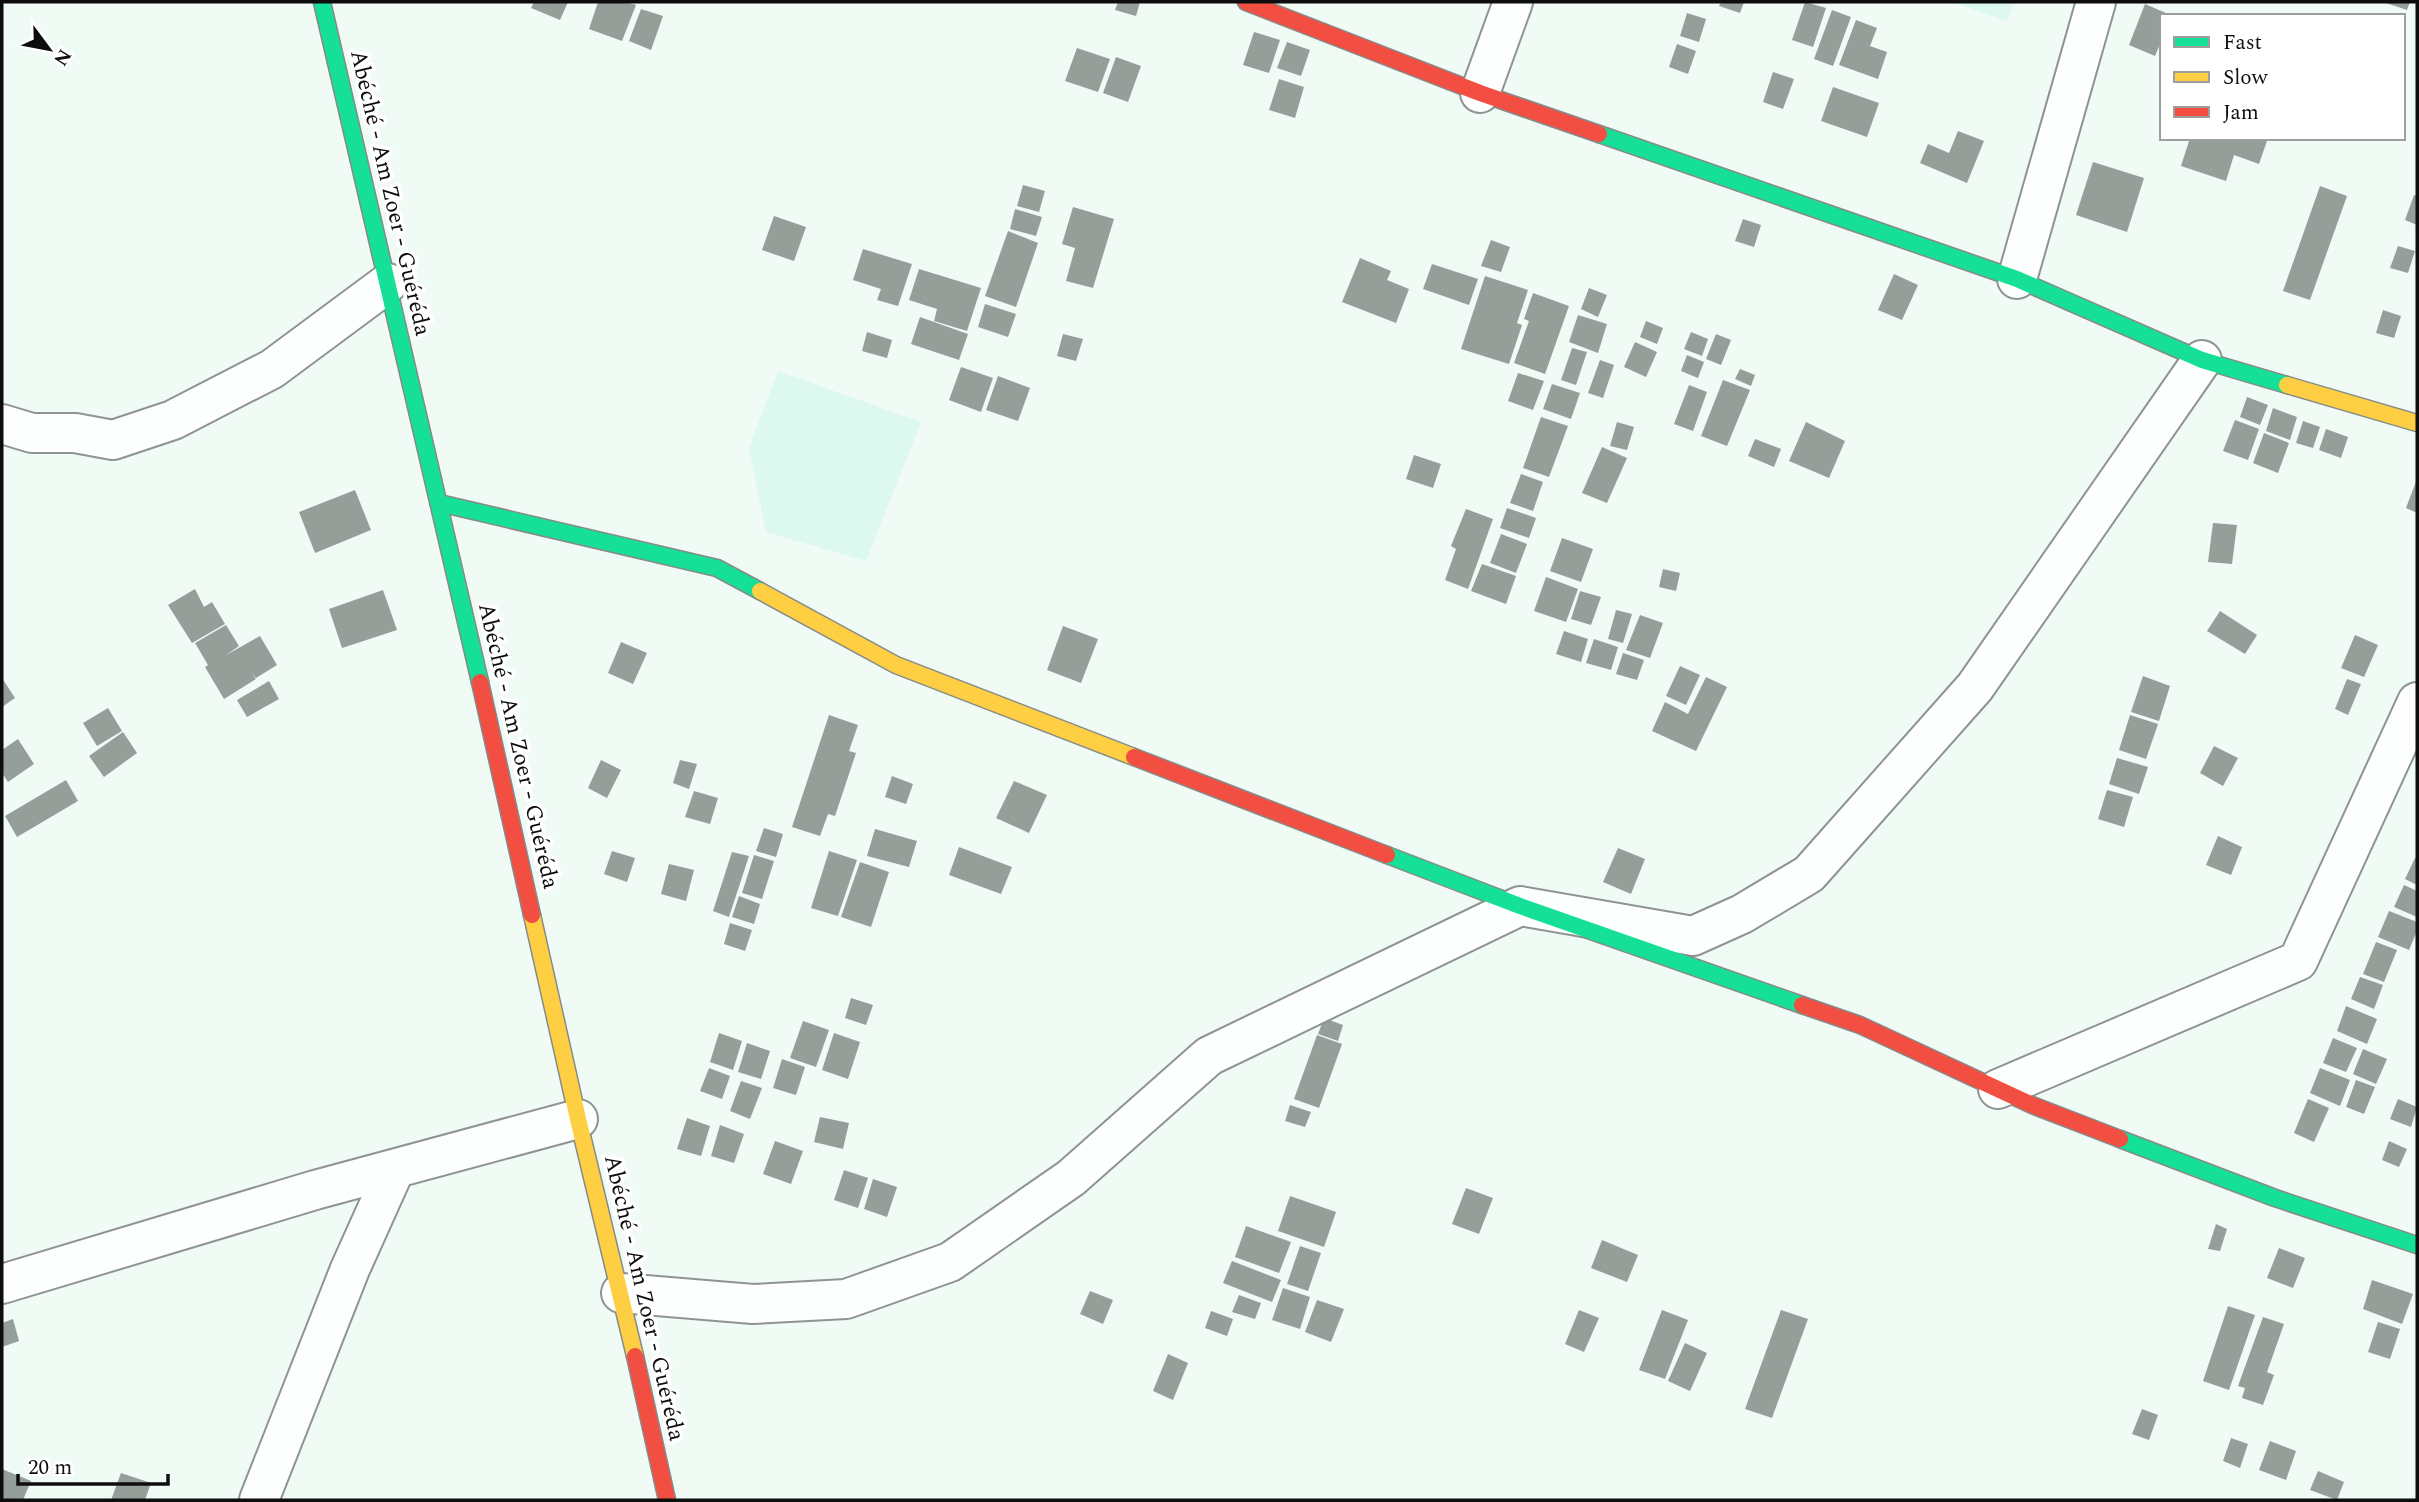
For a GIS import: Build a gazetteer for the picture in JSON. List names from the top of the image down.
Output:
{
  "streets": {
    "street": ["Abéché - Am Zoer - Guéréda"]
  },
  "legend": ["Fast", "Slow", "Jam"],
  "scale_bar": "20 m",
  "north": "bottom right"
}
